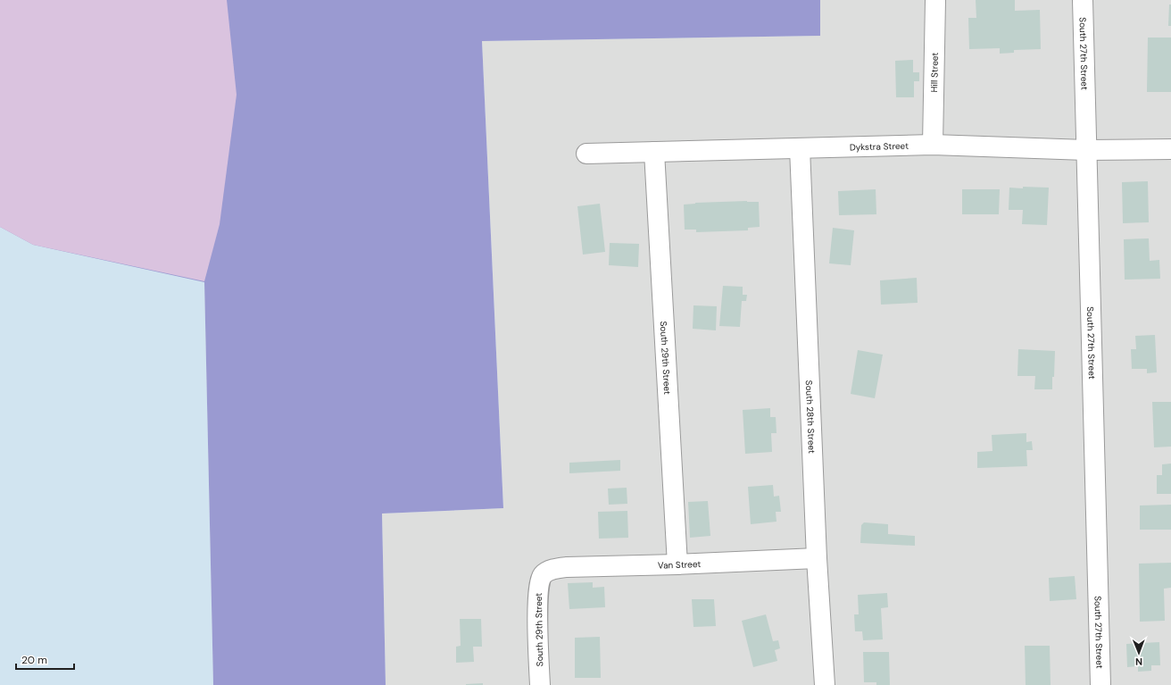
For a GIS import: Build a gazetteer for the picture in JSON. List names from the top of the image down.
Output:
{
  "streets": {
    "street": [
      "South 27th Street",
      "Hill Street",
      "Dykstra Street",
      "South 29th Street",
      "South 28th Street",
      "Van Street"
    ]
  },
  "crossings": [
    ["South 27th Street", "Dykstra Street"],
    ["Hill Street", "Dykstra Street"],
    ["Dykstra Street", "South 29th Street"],
    ["Dykstra Street", "South 28th Street"],
    ["South 29th Street", "Van Street"],
    ["South 28th Street", "Van Street"]
  ],
  "scale_bar": "20 m",
  "north": "bottom"
}
